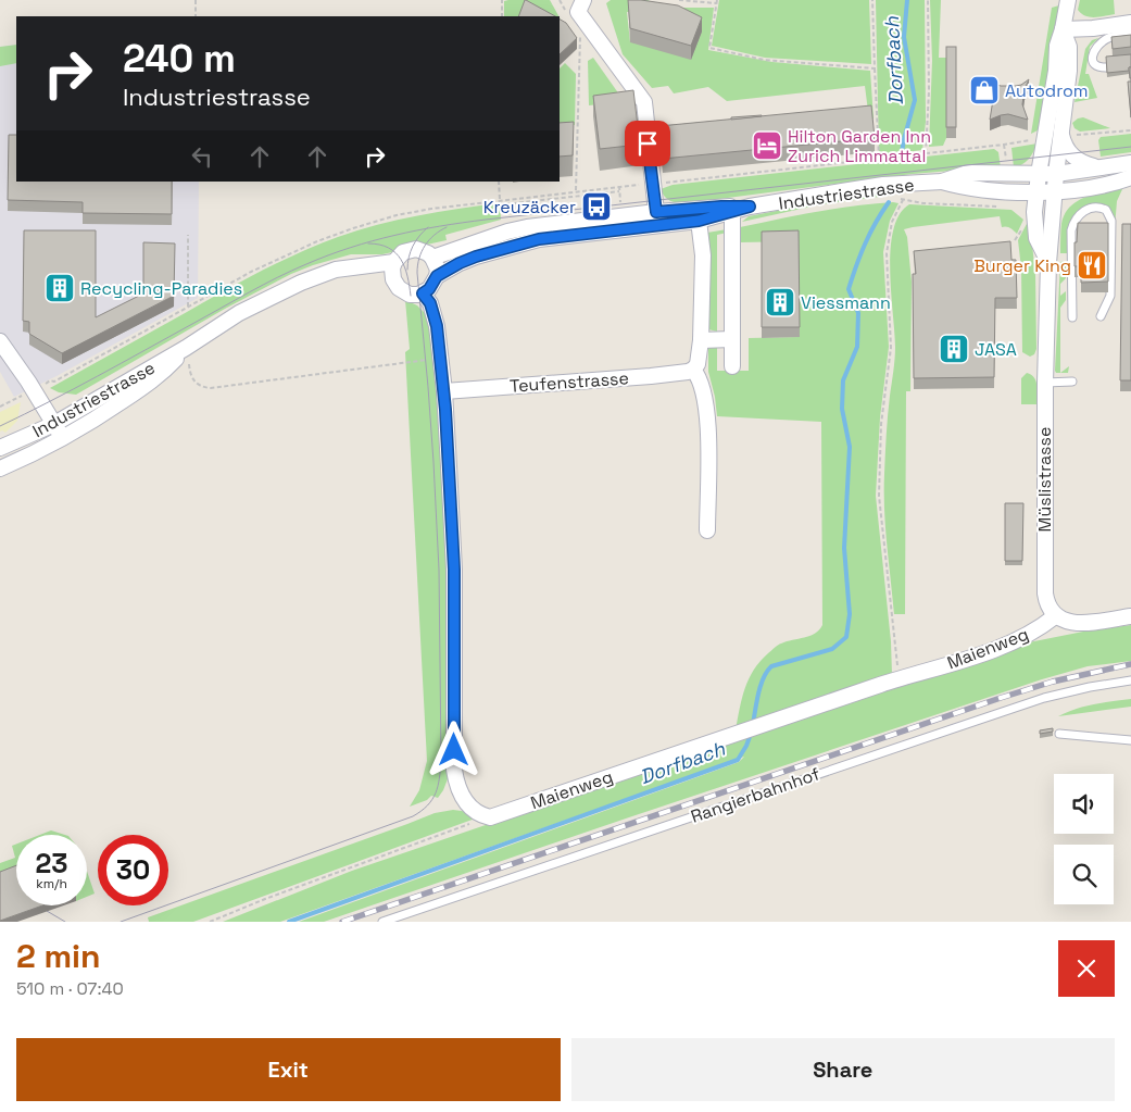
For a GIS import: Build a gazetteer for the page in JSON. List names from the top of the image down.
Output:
{
  "streets": {
    "street": [
      "Industriestrasse",
      "Teufenstrasse",
      "Müslistrasse",
      "Maienweg"
    ],
    "lane": ["Rangierbahnhof"]
  },
  "crossings": [
    ["Industriestrasse", "Müslistrasse"],
    ["Müslistrasse", "Maienweg"]
  ],
  "water": ["Dorfbach"],
  "places": {
    "shop": ["Autodrom"],
    "hotel": ["Hilton Garden Inn Zurich Limmattal"],
    "bus stop": ["Kreuzäcker"],
    "restaurant": ["Burger King"],
    "building": ["Recycling-Paradies", "Viessmann", "JASA"]
  },
  "page": {
    "turn": ["240 m", "Industriestrasse"],
    "speed": "23 km/h",
    "limit": "30",
    "heading": ["2 min", "510 m · 07:40"],
    "buttons": ["Exit", "Share"]
  }
}
